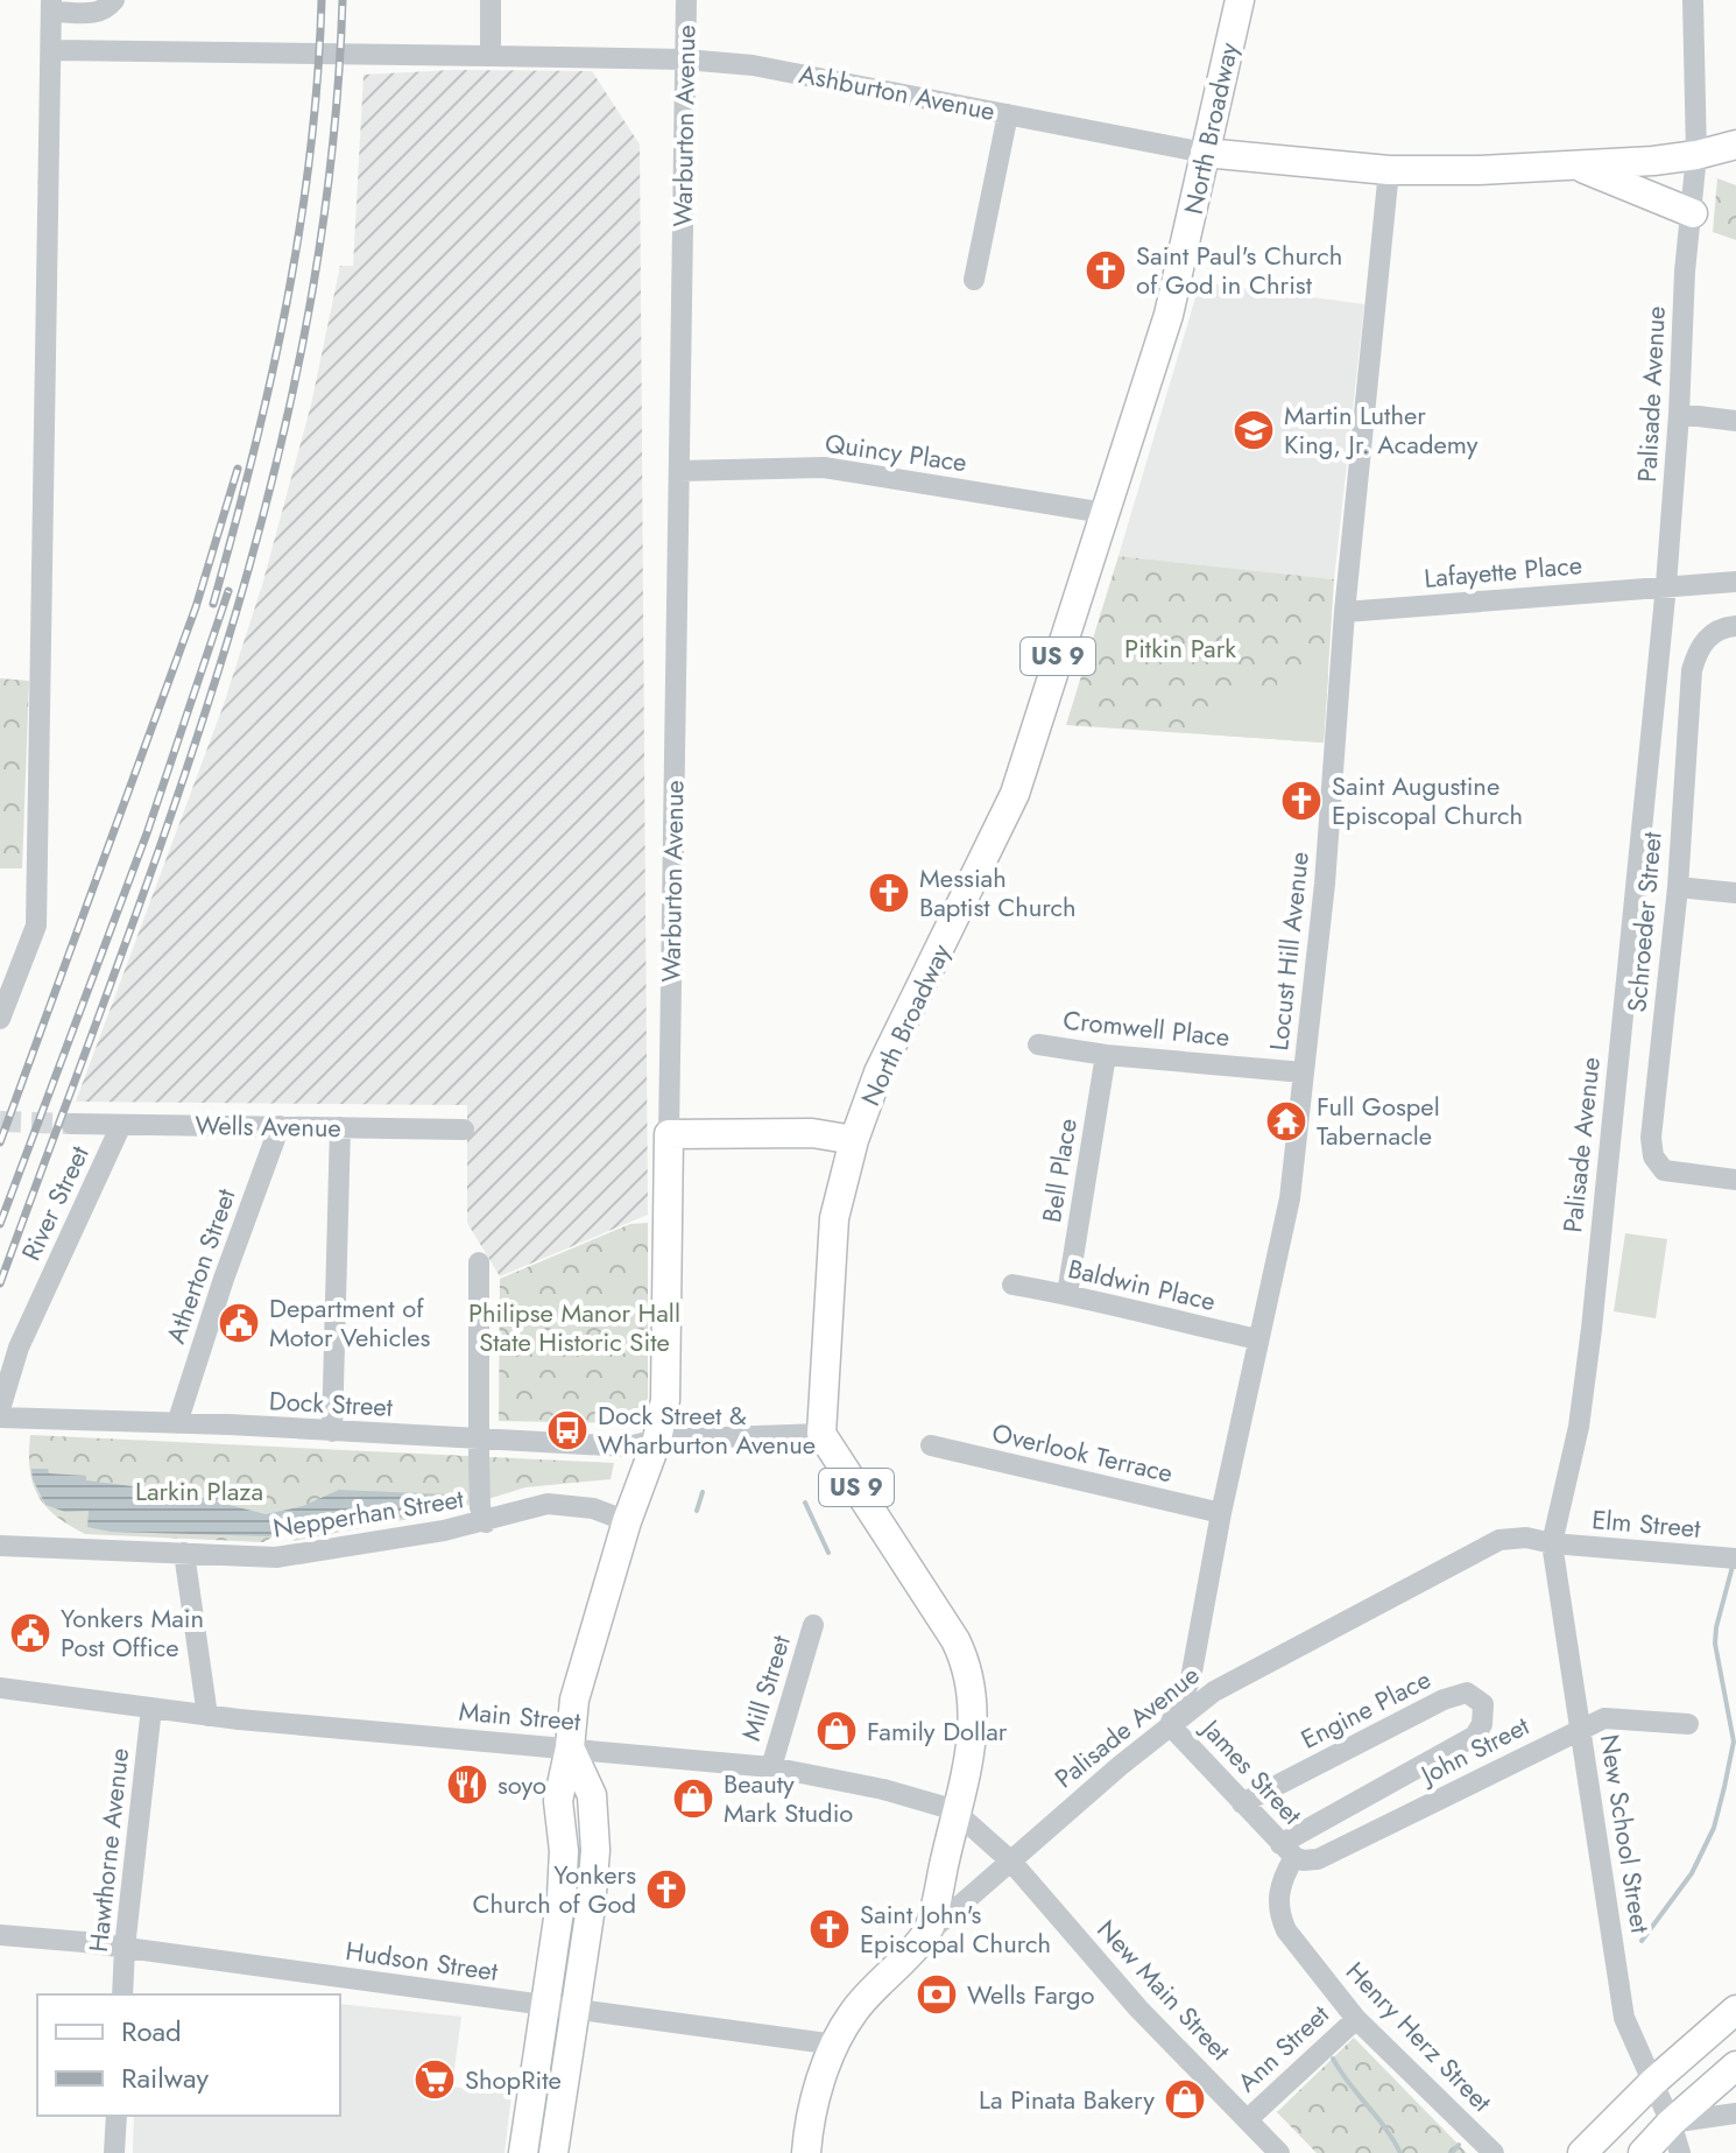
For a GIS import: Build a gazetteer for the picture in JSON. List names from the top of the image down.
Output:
{
  "streets": {
    "main road": [
      "Ashburton Avenue",
      "Warburton Avenue",
      "North Broadway",
      "US 9"
    ],
    "street": [
      "Palisade Avenue",
      "Quincy Place",
      "Lafayette Place",
      "Schroeder Street",
      "Locust Hill Avenue",
      "Cromwell Place",
      "Wells Avenue",
      "Bell Place",
      "River Street",
      "Atherton Street",
      "Baldwin Place",
      "Dock Street",
      "Overlook Terrace",
      "Nepperhan Street",
      "Elm Street",
      "Mill Street",
      "Engine Place",
      "Main Street",
      "John Street",
      "James Street",
      "New School Street",
      "Hawthorne Avenue",
      "Hudson Street",
      "New Main Street",
      "Henry Herz Street",
      "Ann Street"
    ]
  },
  "crossings": [
    ["Ashburton Avenue", "Warburton Avenue"],
    ["Ashburton Avenue", "North Broadway"],
    ["Ashburton Avenue", "Palisade Avenue"],
    ["Ashburton Avenue", "Locust Hill Avenue"],
    ["Warburton Avenue", "Quincy Place"],
    ["Warburton Avenue", "Dock Street"],
    ["Warburton Avenue", "Nepperhan Street"],
    ["Warburton Avenue", "Main Street"],
    ["Warburton Avenue", "Hudson Street"],
    ["North Broadway", "Quincy Place"],
    ["North Broadway", "US 9"],
    ["North Broadway", "Dock Street"],
    ["Palisade Avenue", "Lafayette Place"],
    ["Palisade Avenue", "US 9"],
    ["Palisade Avenue", "Locust Hill Avenue"],
    ["Palisade Avenue", "Elm Street"],
    ["Palisade Avenue", "Main Street"],
    ["Palisade Avenue", "James Street"],
    ["Palisade Avenue", "New School Street"],
    ["Palisade Avenue", "New Main Street"],
    ["Lafayette Place", "Locust Hill Avenue"],
    ["US 9", "Dock Street"],
    ["US 9", "Main Street"],
    ["US 9", "Hudson Street"],
    ["Locust Hill Avenue", "Cromwell Place"],
    ["Locust Hill Avenue", "Baldwin Place"],
    ["Locust Hill Avenue", "Overlook Terrace"],
    ["Locust Hill Avenue", "James Street"],
    ["Cromwell Place", "Bell Place"],
    ["Wells Avenue", "River Street"],
    ["Wells Avenue", "Atherton Street"],
    ["Bell Place", "Baldwin Place"],
    ["Atherton Street", "Dock Street"],
    ["Elm Street", "New School Street"],
    ["Mill Street", "Main Street"],
    ["Engine Place", "John Street"],
    ["Engine Place", "James Street"],
    ["Engine Place", "Henry Herz Street"],
    ["Main Street", "Hawthorne Avenue"],
    ["Main Street", "New Main Street"],
    ["John Street", "James Street"],
    ["John Street", "New School Street"],
    ["John Street", "Henry Herz Street"],
    ["James Street", "Henry Herz Street"],
    ["Hawthorne Avenue", "Hudson Street"],
    ["New Main Street", "Ann Street"],
    ["Henry Herz Street", "Ann Street"]
  ],
  "parks": ["Pitkin Park", "Philipse Manor Hall State Historic Site", "Larkin Plaza"],
  "places": {
    "church": [
      "Saint Paul's Church of God in Christ",
      "Saint Augustine Episcopal Church",
      "Messiah Baptist Church",
      "Yonkers Church of God",
      "Saint John's Episcopal Church"
    ],
    "school or university": ["Martin Luther King, Jr. Academy"],
    "temple": ["Full Gospel Tabernacle"],
    "public building": ["Department of Motor Vehicles", "Yonkers Main Post Office"],
    "bus stop": ["Dock Street & Wharburton Avenue"],
    "shop": ["Family Dollar", "Beauty Mark Studio", "La Pinata Bakery"],
    "restaurant": ["soyo"],
    "bank": ["Wells Fargo"],
    "supermarket": ["ShopRite"]
  },
  "legend": ["Road", "Railway"]
}
